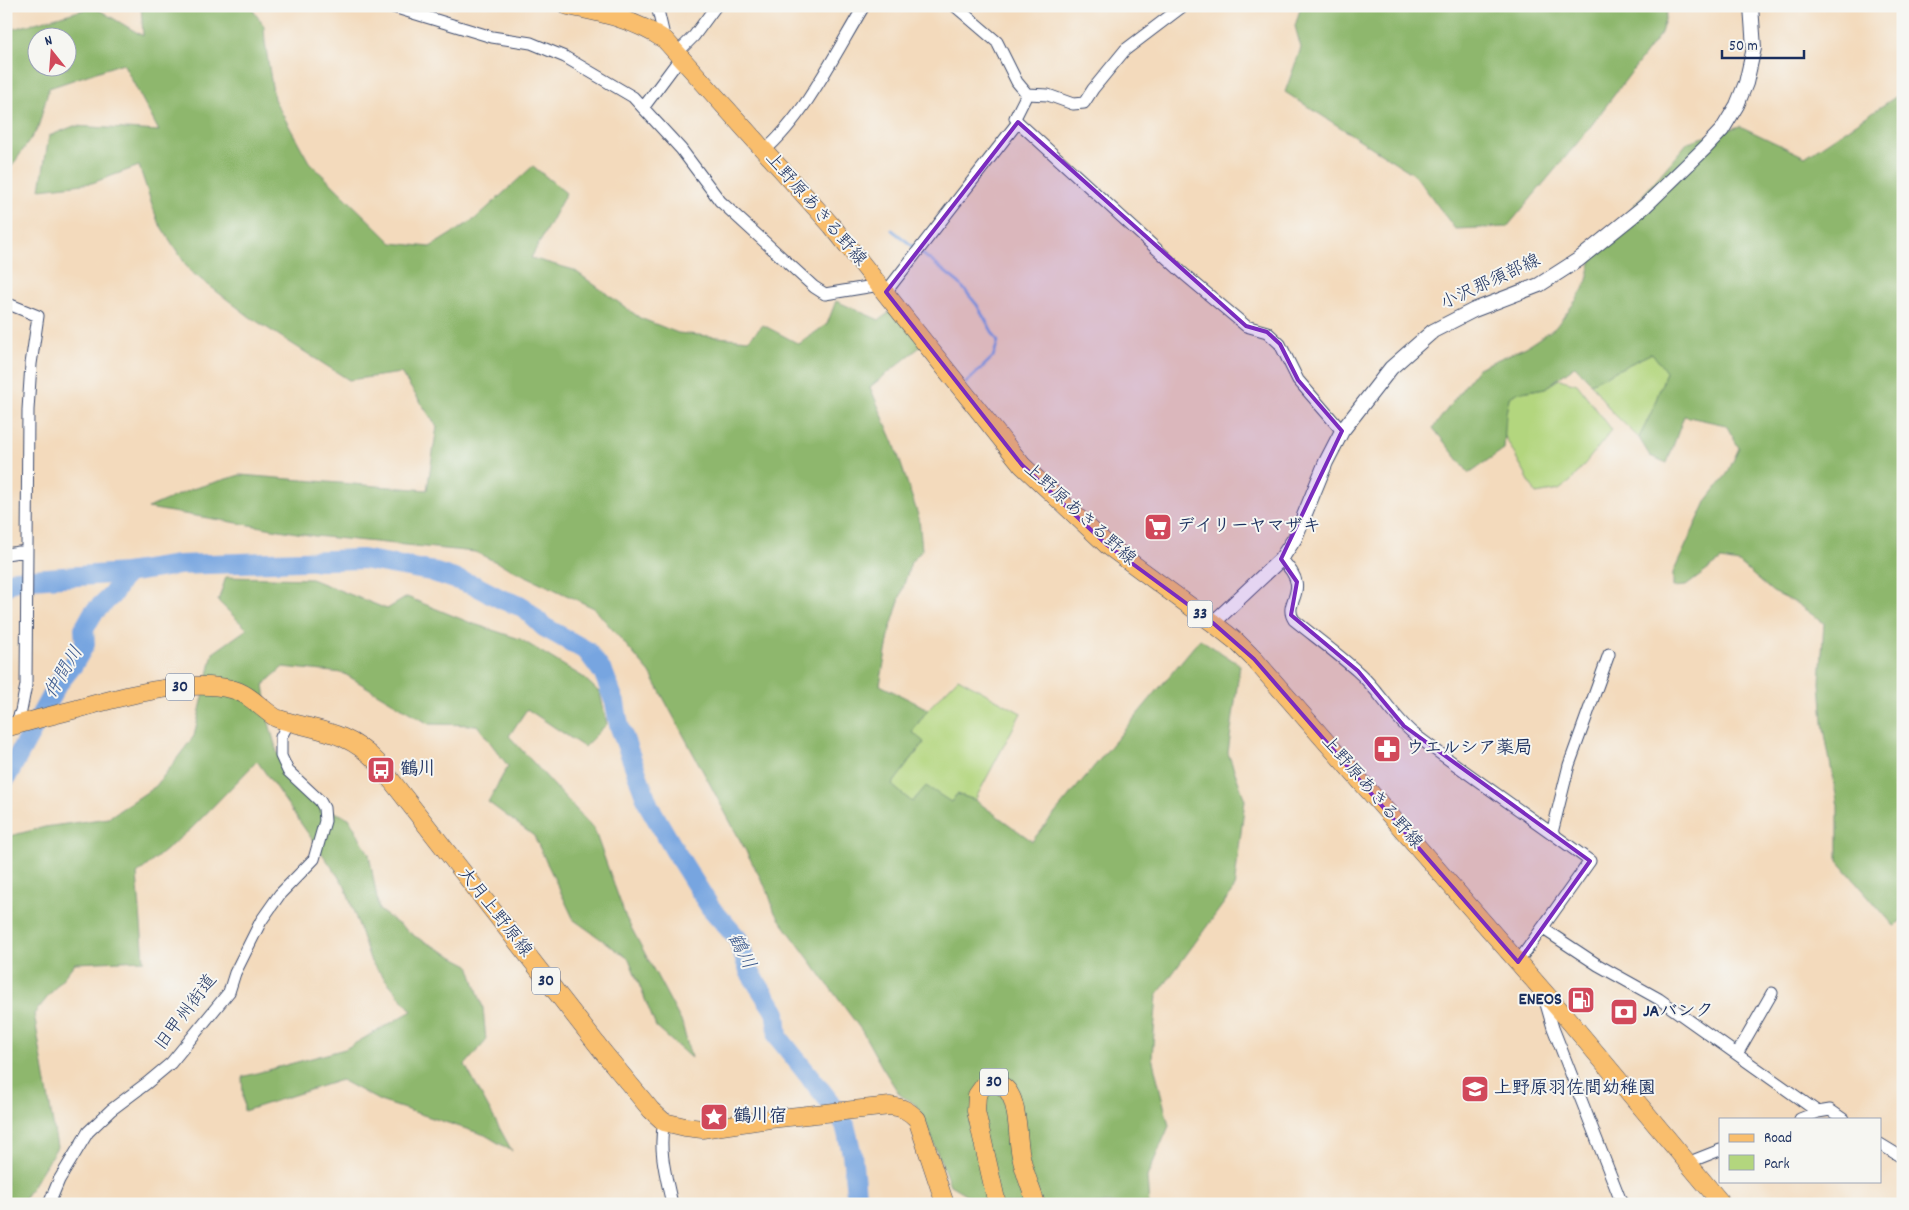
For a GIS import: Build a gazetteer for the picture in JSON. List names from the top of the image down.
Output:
{
  "streets": {
    "main road": [
      "上野原あきる野線",
      "33",
      "30",
      "大月上野原線"
    ],
    "street": ["小沢那須部線", "旧甲州街道"]
  },
  "crossings": [
    ["上野原あきる野線", "小沢那須部線"],
    ["大月上野原線", "旧甲州街道"]
  ],
  "water": ["仲間川", "鶴川"],
  "places": {
    "supermarket": ["デイリーヤマザキ"],
    "pharmacy": ["ウエルシア薬局"],
    "bus stop": ["鶴川"],
    "fuel station": ["ENEOS"],
    "bank": ["JAバンク"],
    "school or university": ["上野原羽佐間幼稚園"],
    "place": ["鶴川宿"]
  },
  "legend": ["Road", "Park"],
  "scale_bar": "50 m",
  "north": "top"
}
